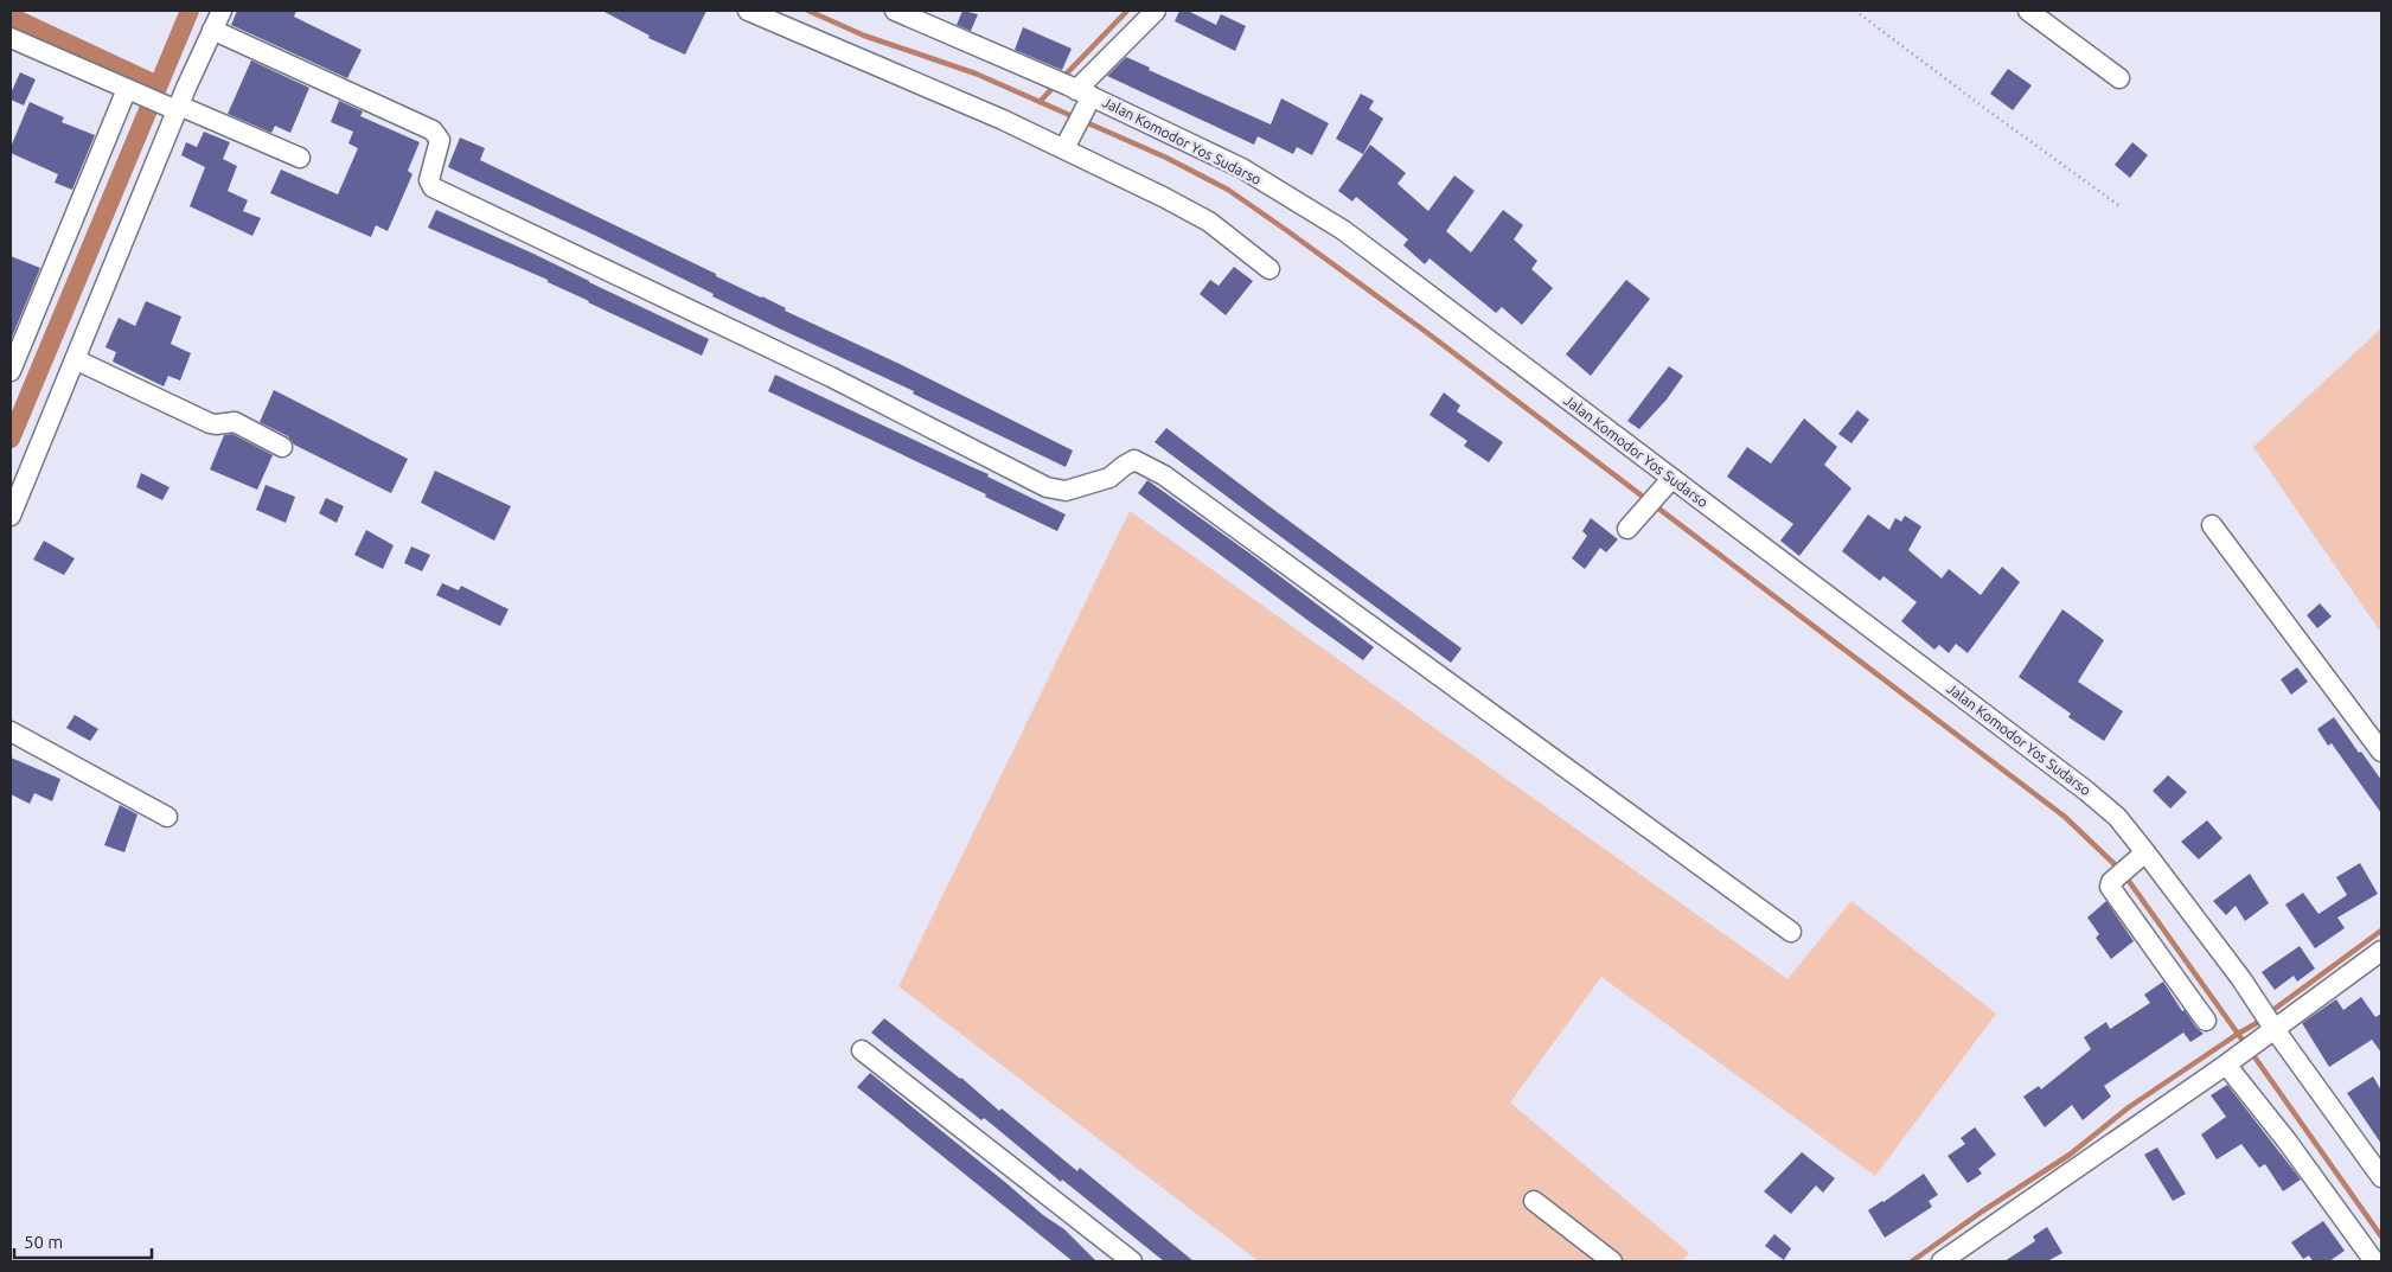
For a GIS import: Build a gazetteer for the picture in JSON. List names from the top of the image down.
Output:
{
  "streets": {
    "street": ["Jalan Komodor Yos Sudarso"]
  },
  "scale_bar": "50 m"
}
